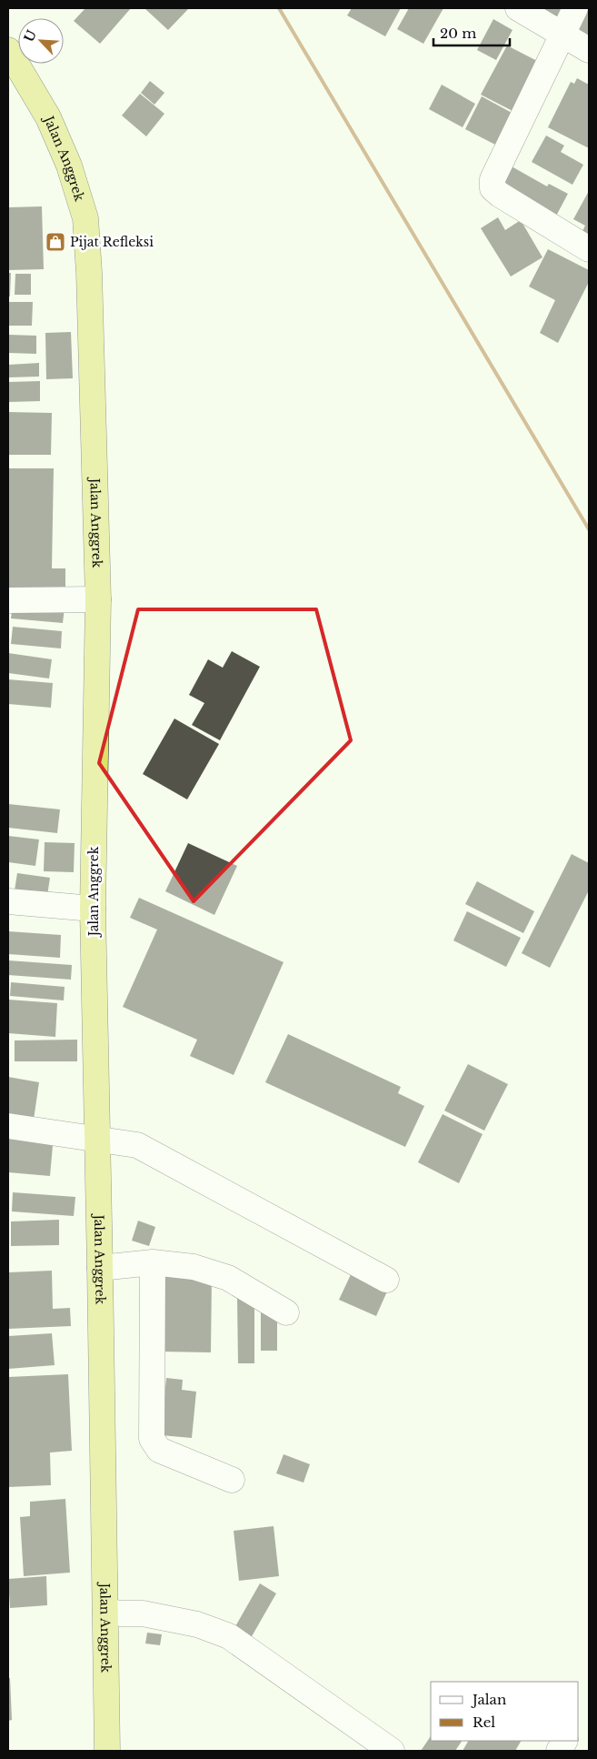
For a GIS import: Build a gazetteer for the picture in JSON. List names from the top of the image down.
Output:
{
  "streets": {
    "highway": ["Jalan Anggrek"]
  },
  "places": {
    "shop": ["Pijat Refleksi"]
  },
  "legend": ["Jalan", "Rel"],
  "scale_bar": "20 m",
  "north": "top left"
}
